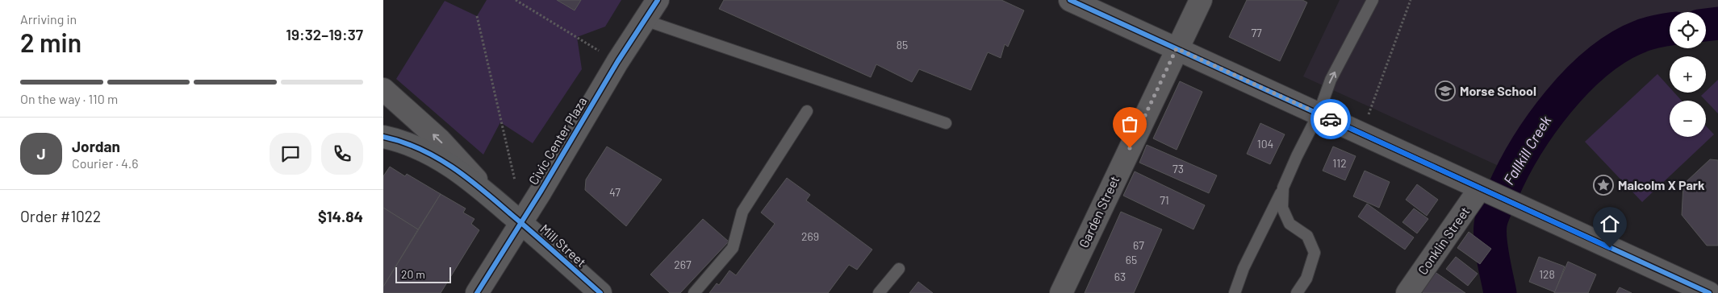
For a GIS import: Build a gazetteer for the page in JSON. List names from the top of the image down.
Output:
{
  "streets": {
    "highway": ["Mill Street"],
    "street": ["Civic Center Plaza", "Garden Street", "Conklin Street"]
  },
  "crossings": [
    ["Civic Center Plaza", "Mill Street"]
  ],
  "water": ["Fallkill Creek"],
  "places": {
    "school or university": ["Morse School"],
    "place": ["Malcolm X Park"]
  },
  "house_numbers": [
    "77",
    "85",
    "104",
    "112",
    "73",
    "47",
    "71",
    "269",
    "67",
    "65",
    "267",
    "128",
    "63"
  ],
  "scale_bar": "20 m",
  "page": {
    "heading": ["2 min", "Arriving in", "19:32–19:37"],
    "panel": [
      "Jordan",
      "Courier · 4.6",
      "Order #1022",
      "$14.84"
    ],
    "map_buttons": ["+", "−"],
    "bar": "On the way · 110 m",
    "round": "J",
    "scale": "20 m"
  }
}
